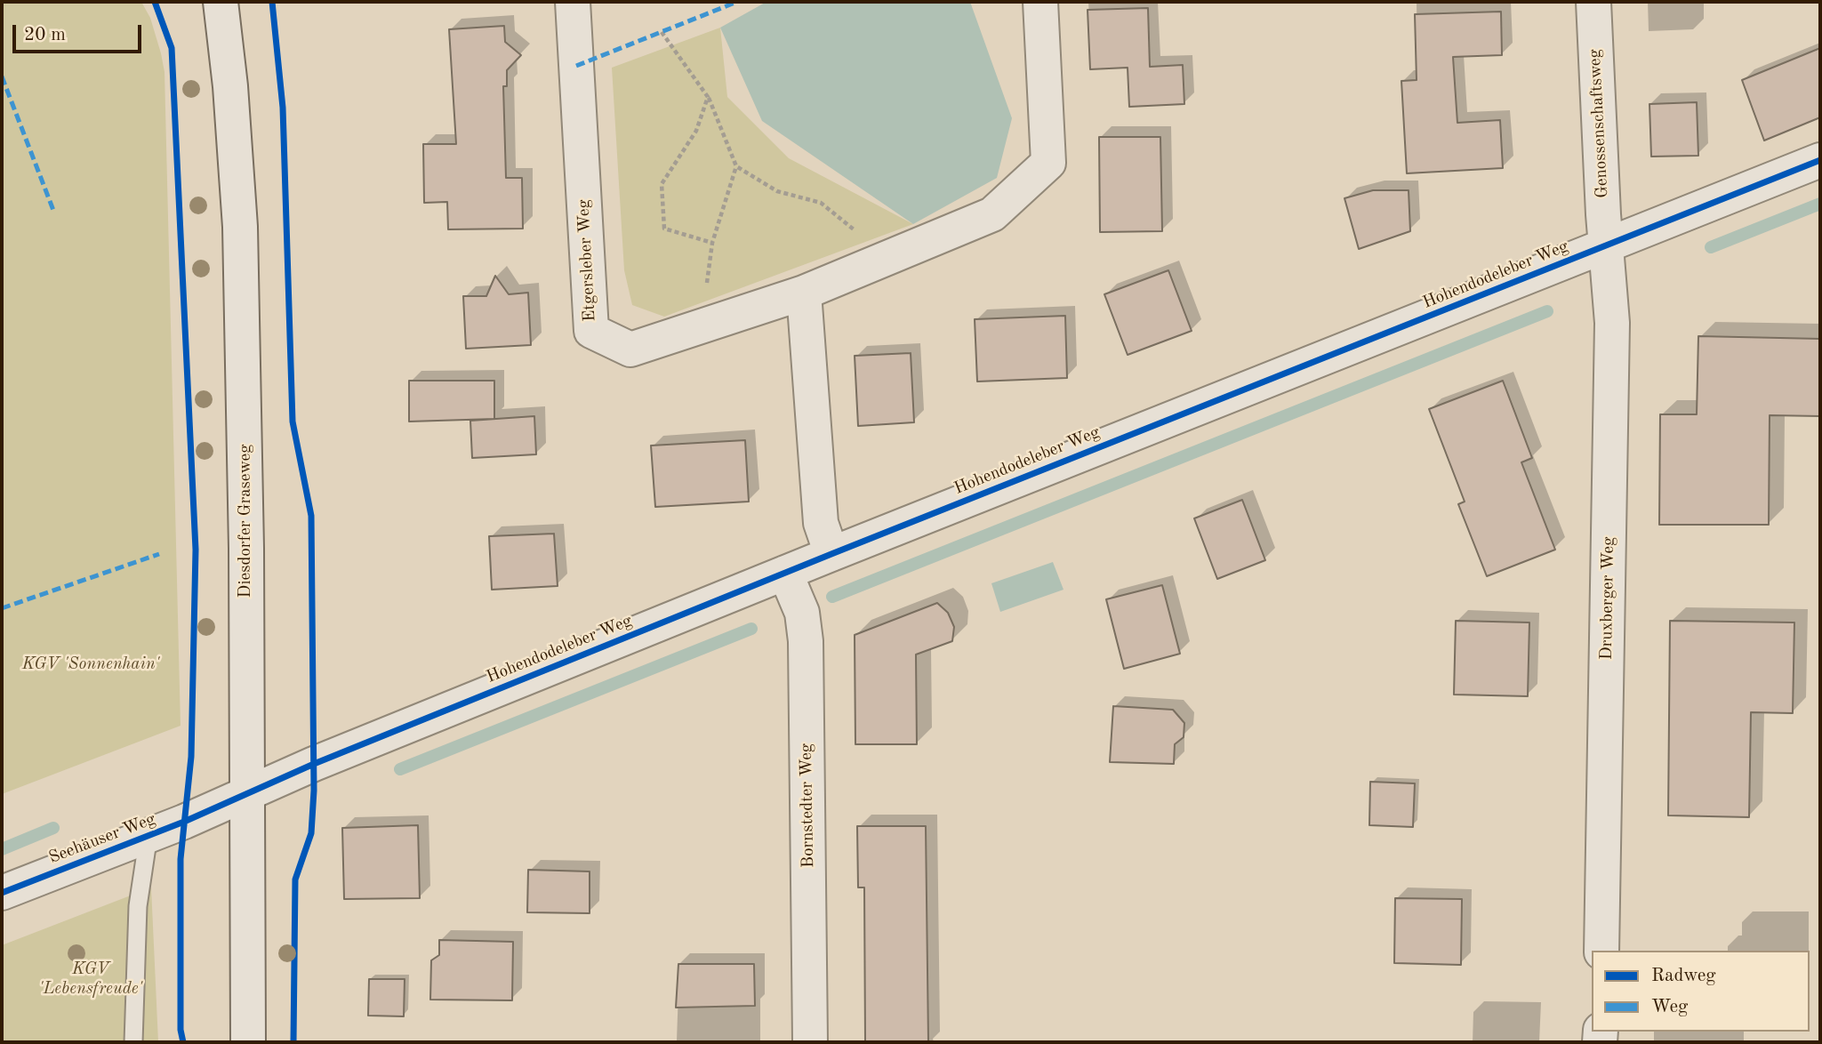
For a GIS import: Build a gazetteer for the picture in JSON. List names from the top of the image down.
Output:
{
  "streets": {
    "street": [
      "Genossenschaftsweg",
      "Etgersleber Weg",
      "Hohendodeleber Weg",
      "Diesdorfer Graseweg",
      "Druxberger Weg",
      "Bornstedter Weg",
      "Seehäuser Weg"
    ]
  },
  "crossings": [
    ["Genossenschaftsweg", "Hohendodeleber Weg"],
    ["Genossenschaftsweg", "Druxberger Weg"],
    ["Hohendodeleber Weg", "Diesdorfer Graseweg"],
    ["Hohendodeleber Weg", "Druxberger Weg"],
    ["Hohendodeleber Weg", "Bornstedter Weg"],
    ["Hohendodeleber Weg", "Seehäuser Weg"],
    ["Diesdorfer Graseweg", "Seehäuser Weg"]
  ],
  "parks": ["KGV 'Sonnenhain'", "KGV 'Lebensfreude'"],
  "legend": ["Radweg", "Weg"],
  "scale_bar": "20 m"
}
